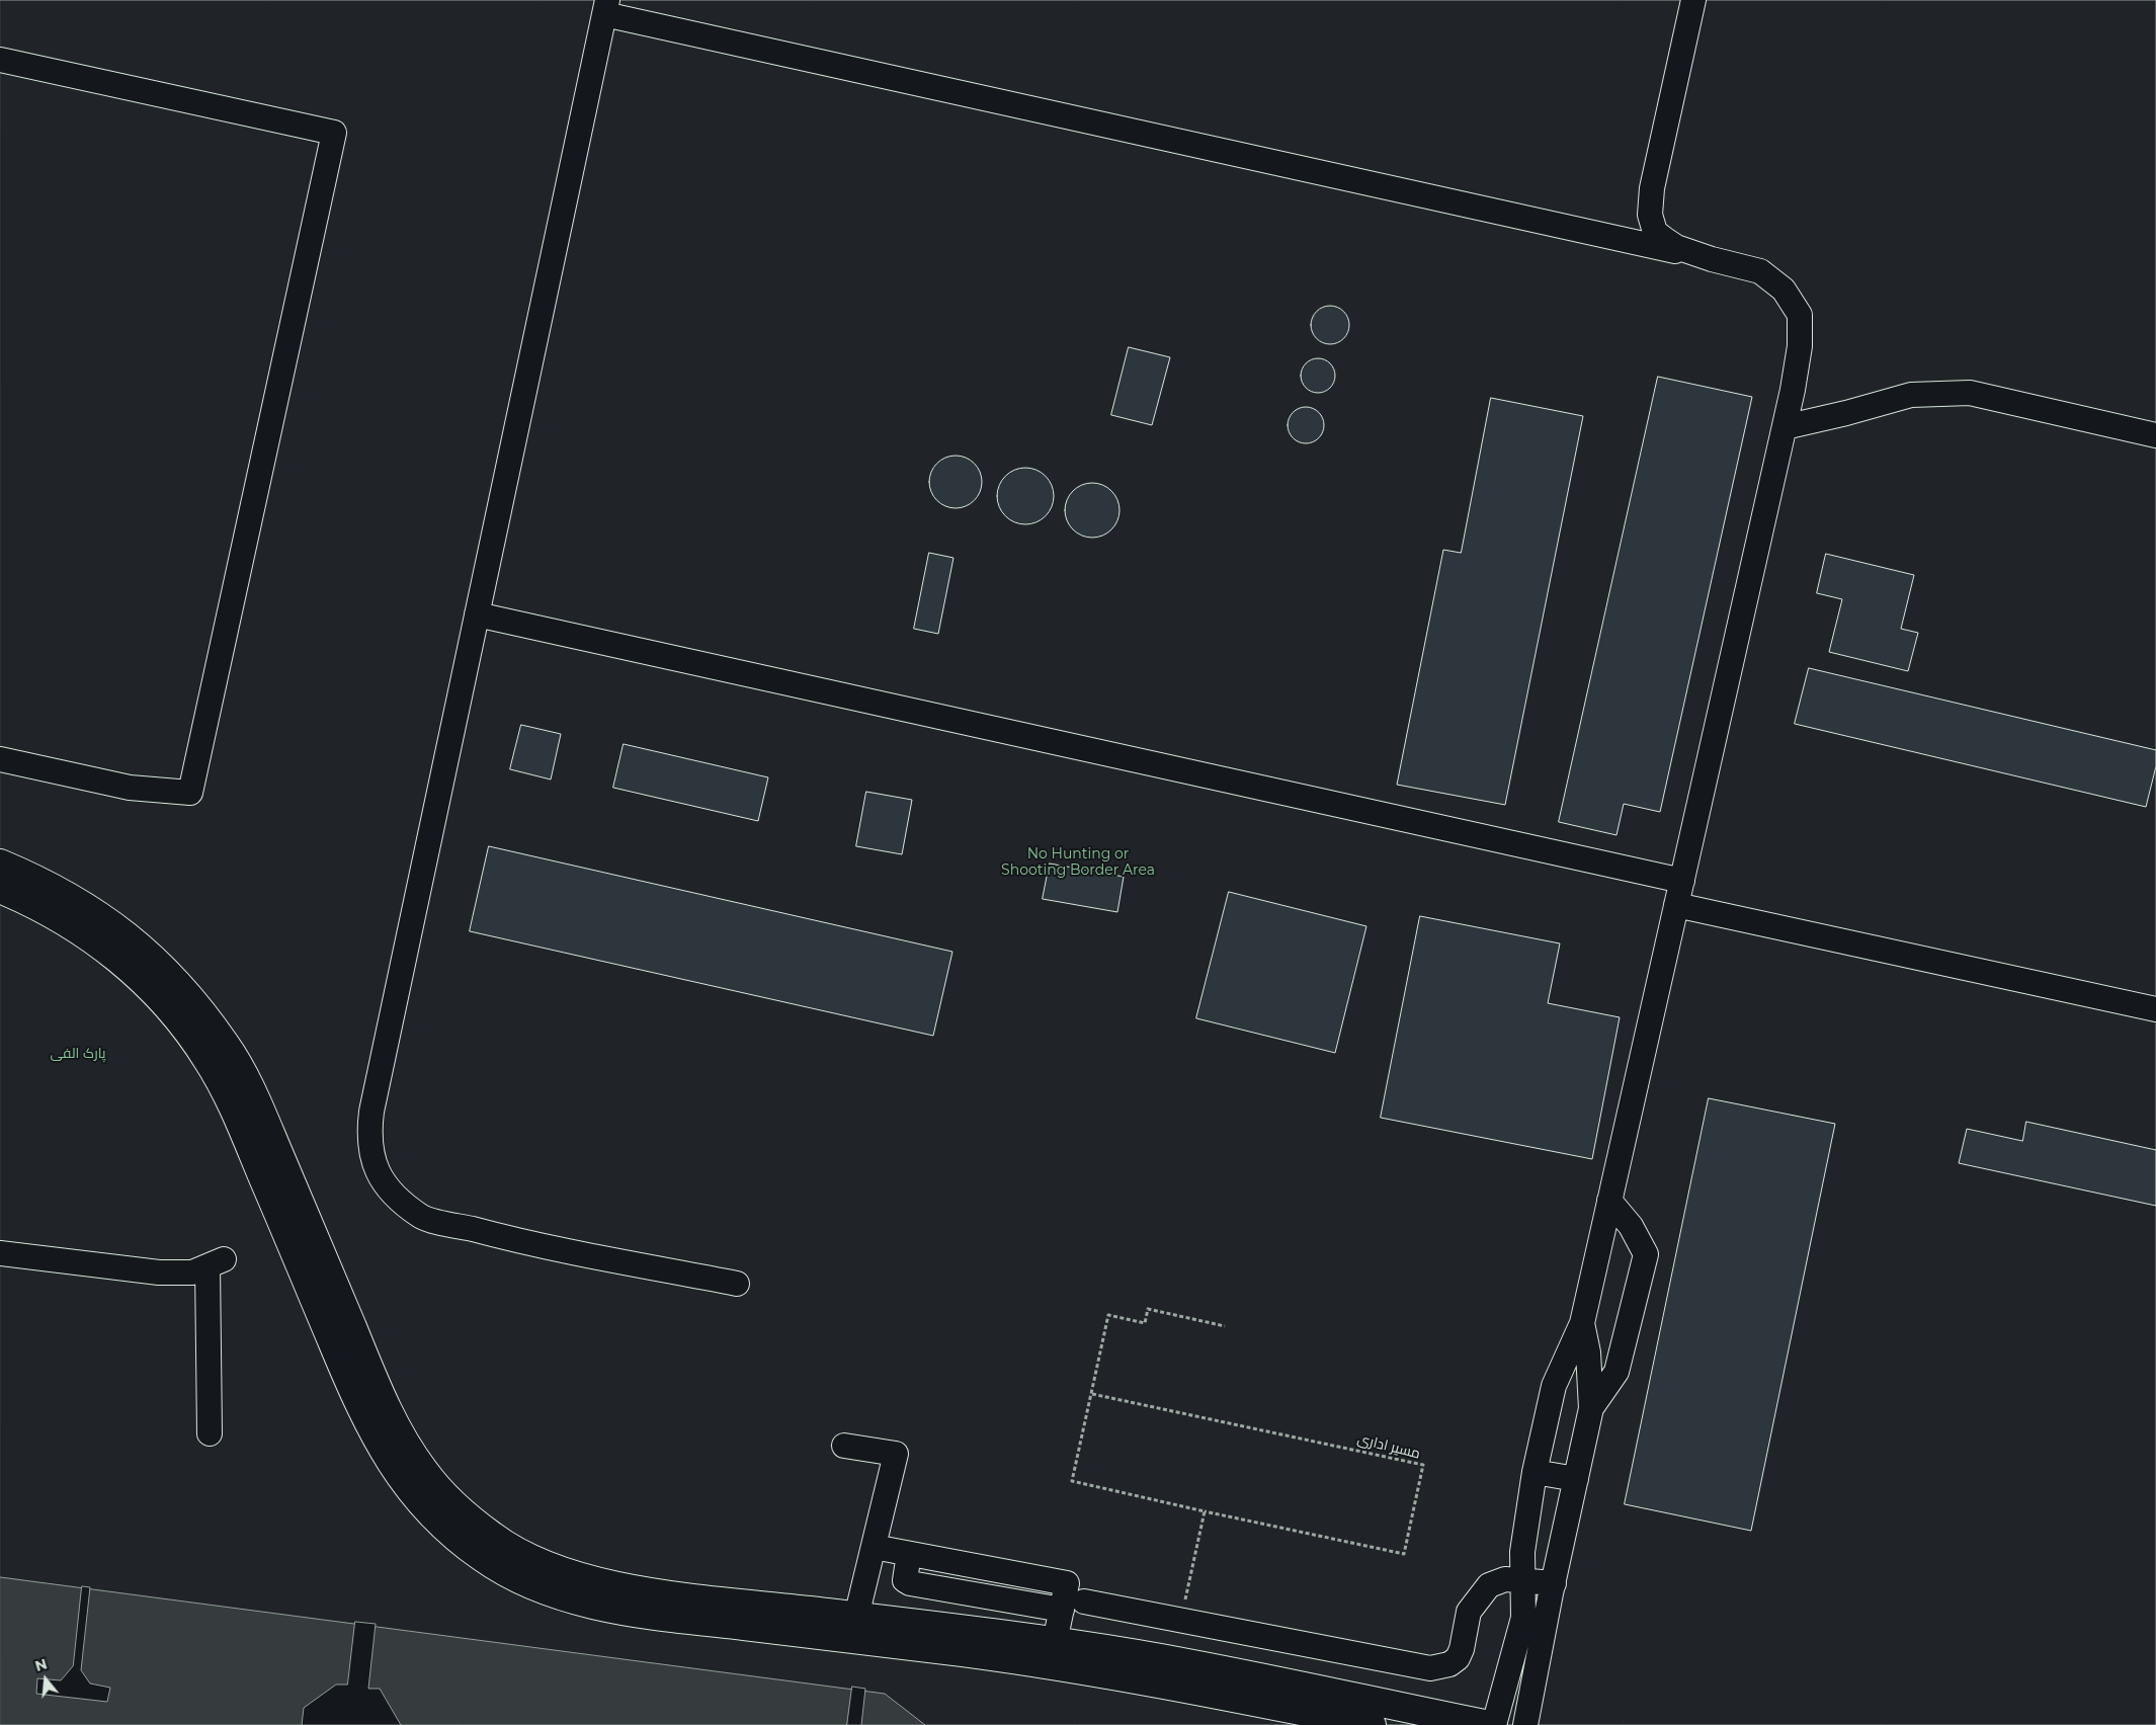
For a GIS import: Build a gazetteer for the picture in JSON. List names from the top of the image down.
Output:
{
  "streets": {
    "path": ["مسیر اداری"]
  },
  "parks": ["No Hunting or Shooting Border Area", "پارک الفی"],
  "north": "top"
}
